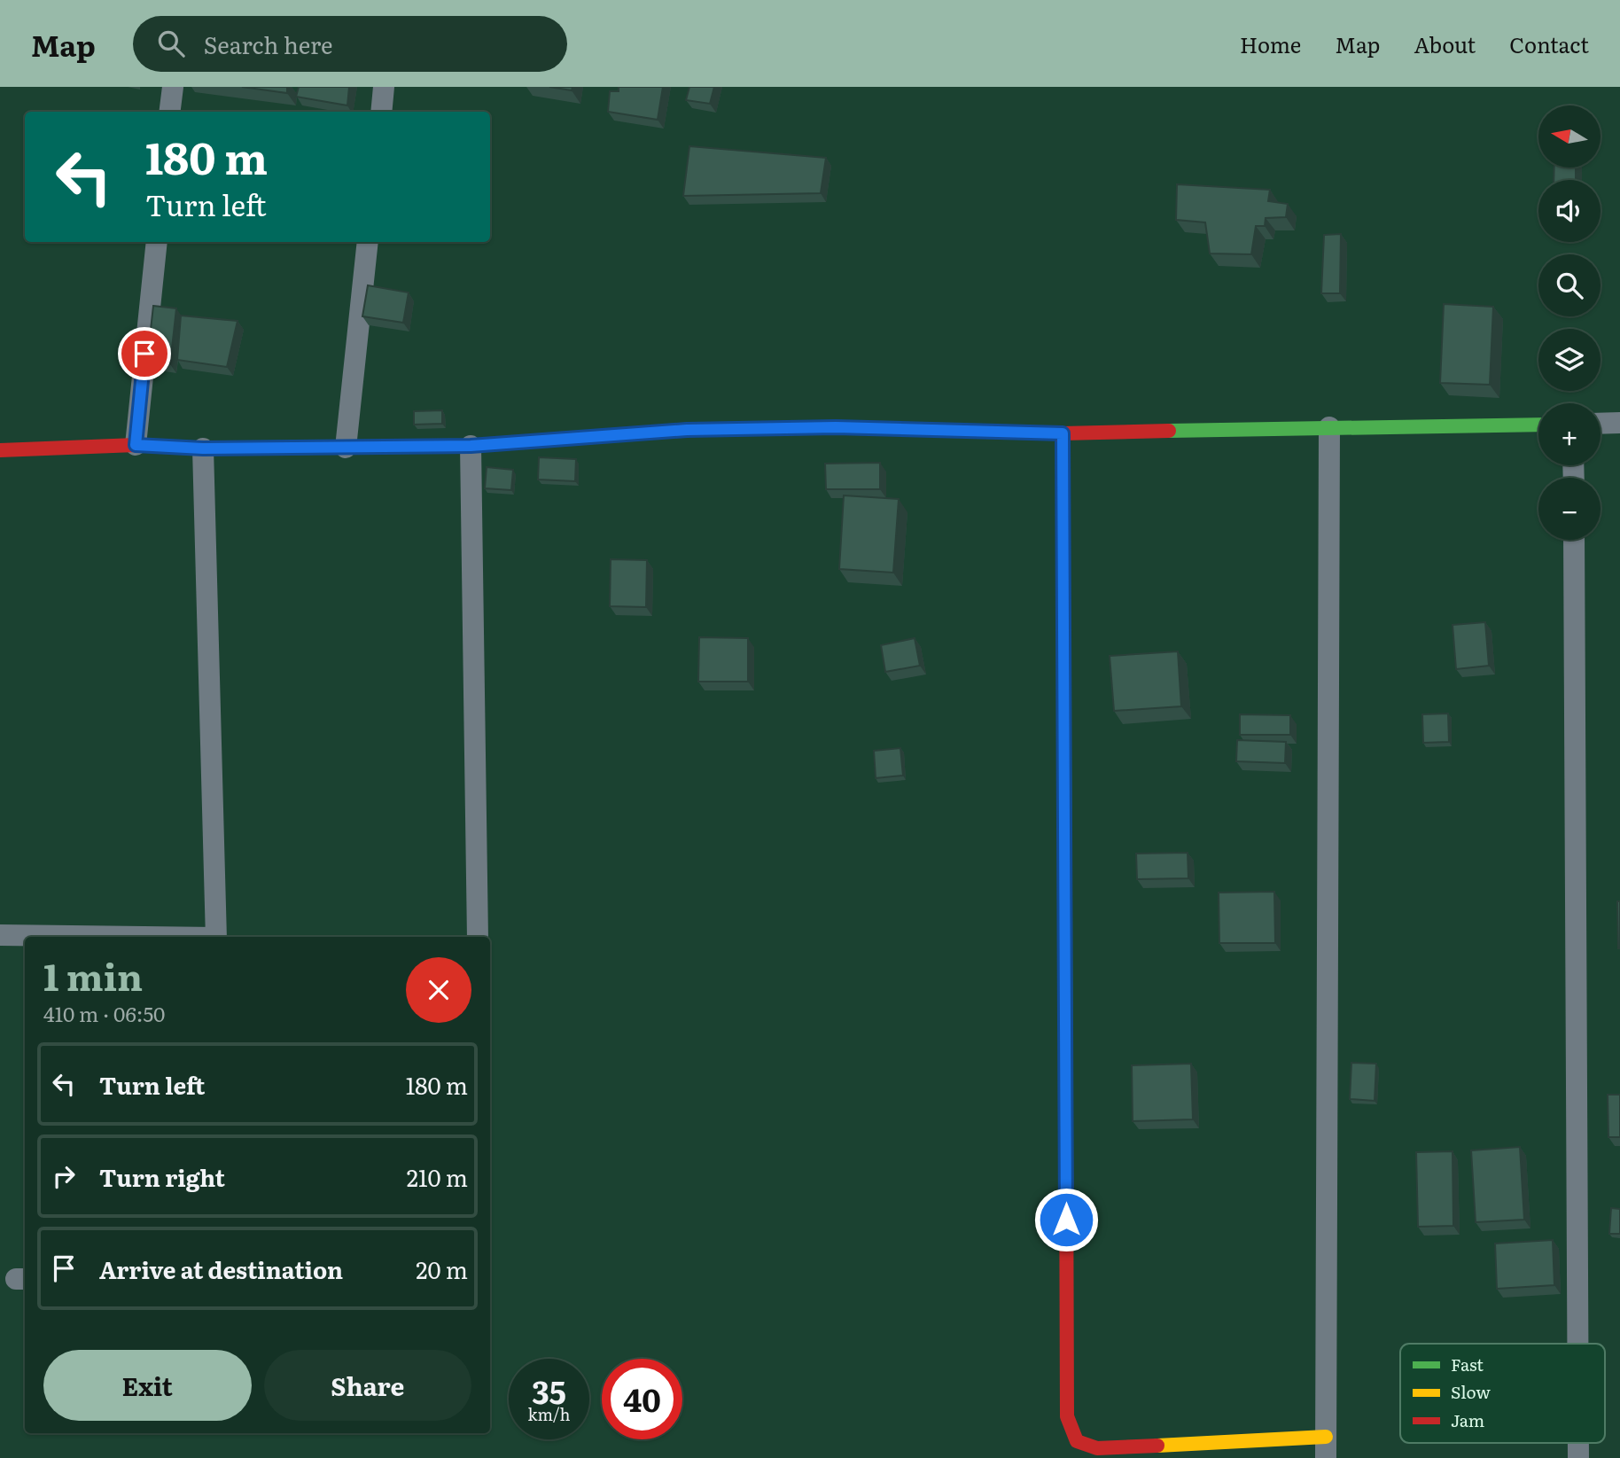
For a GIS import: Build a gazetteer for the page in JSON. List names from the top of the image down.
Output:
{
  "legend": ["Fast", "Slow", "Jam"],
  "north": "left",
  "page": {
    "header": "Map",
    "search": "Search here",
    "nav": [
      "Home",
      "Map",
      "About",
      "Contact"
    ],
    "map_buttons": ["+", "−"],
    "turn": ["180 m", "Turn left"],
    "heading": ["1 min", "410 m · 06:50"],
    "list": [
      {
        "name": "Turn left",
        "value": "180 m"
      },
      {
        "name": "Turn right",
        "value": "210 m"
      },
      {
        "name": "Arrive at destination",
        "value": "20 m"
      }
    ],
    "buttons": ["Exit", "Share"],
    "speed": "35 km/h",
    "limit": "40"
  }
}
